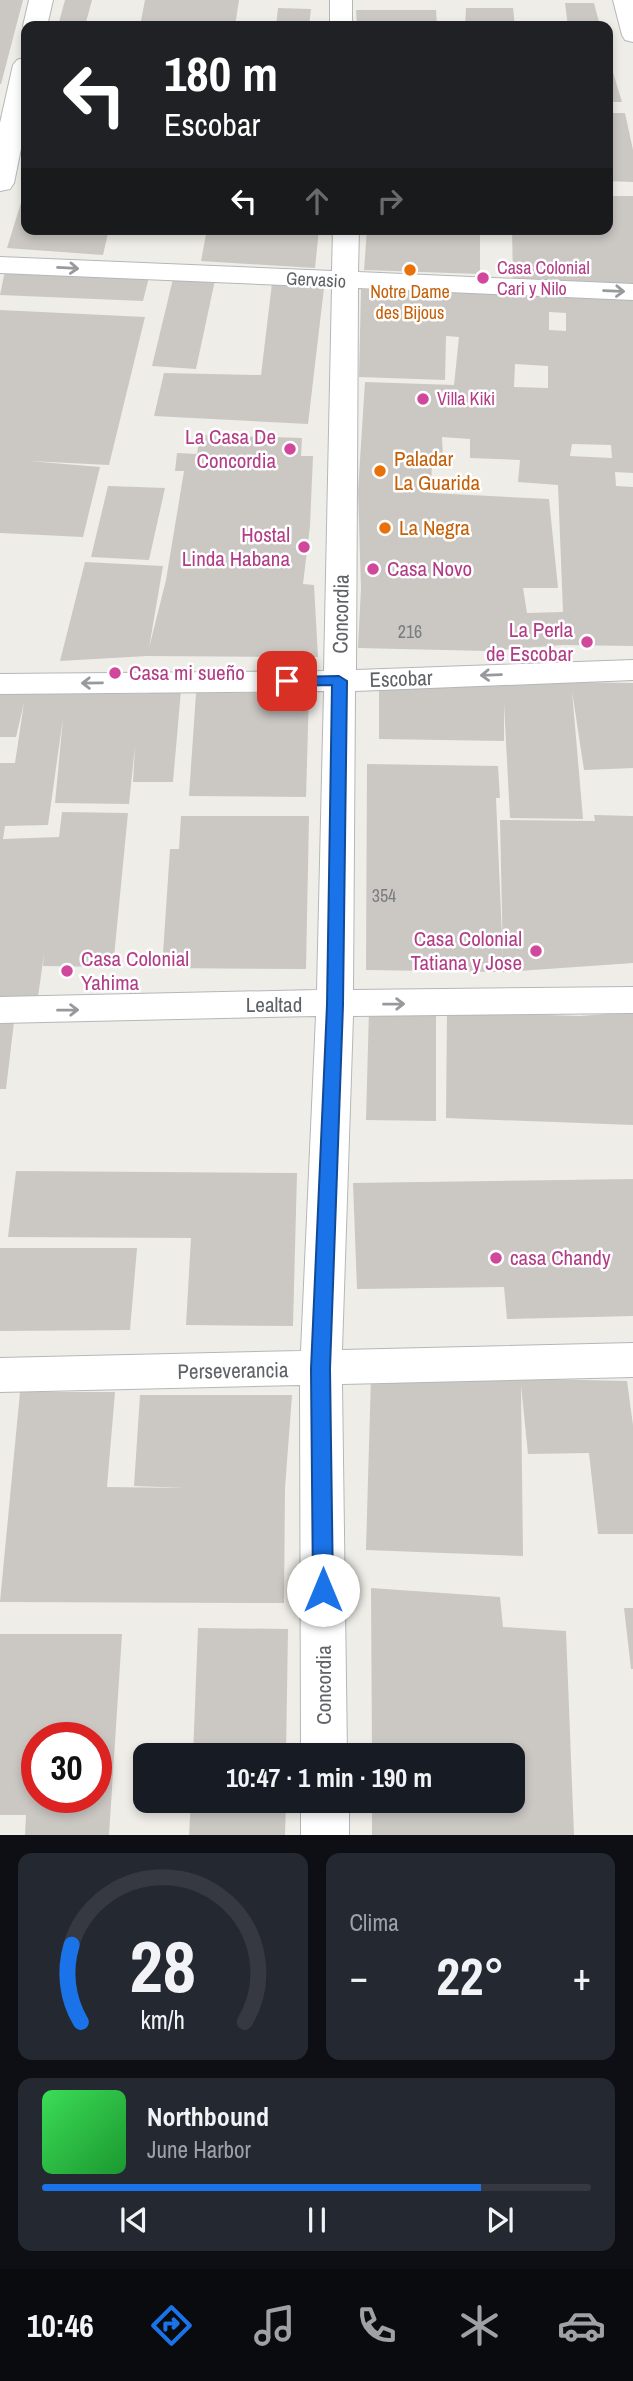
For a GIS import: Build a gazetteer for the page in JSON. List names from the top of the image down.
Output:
{
  "streets": {
    "street": [
      "Gervasio",
      "Concordia",
      "Escobar",
      "Lealtad",
      "Perseverancia"
    ]
  },
  "crossings": [
    ["Gervasio", "Concordia"],
    ["Concordia", "Escobar"],
    ["Concordia", "Lealtad"],
    ["Concordia", "Perseverancia"]
  ],
  "one_way": ["Gervasio", "Escobar", "Lealtad"],
  "places": [
    "Notre Dame des Bijous",
    "Casa Colonial Cari y Nilo",
    "Villa Kiki",
    "La Casa De Concordia",
    "Paladar La Guarida",
    "La Negra",
    "Hostal Linda Habana",
    "Casa Novo",
    "La Perla de Escobar",
    "Casa mi sueño",
    "Casa Colonial Tatiana y Jose",
    "Casa Colonial Yahima",
    "casa Chandy"
  ],
  "house_numbers": ["216", "354"],
  "page": {
    "turn": ["180 m", "Escobar"],
    "limit": "30",
    "trip": "10:47 · 1 min · 190 m",
    "tile": "Clima",
    "heat": ["−", "22°", "+"],
    "song": ["Northbound", "June Harbor"],
    "tabs": "10:46",
    "gauge": ["28", "km/h"]
  }
}
